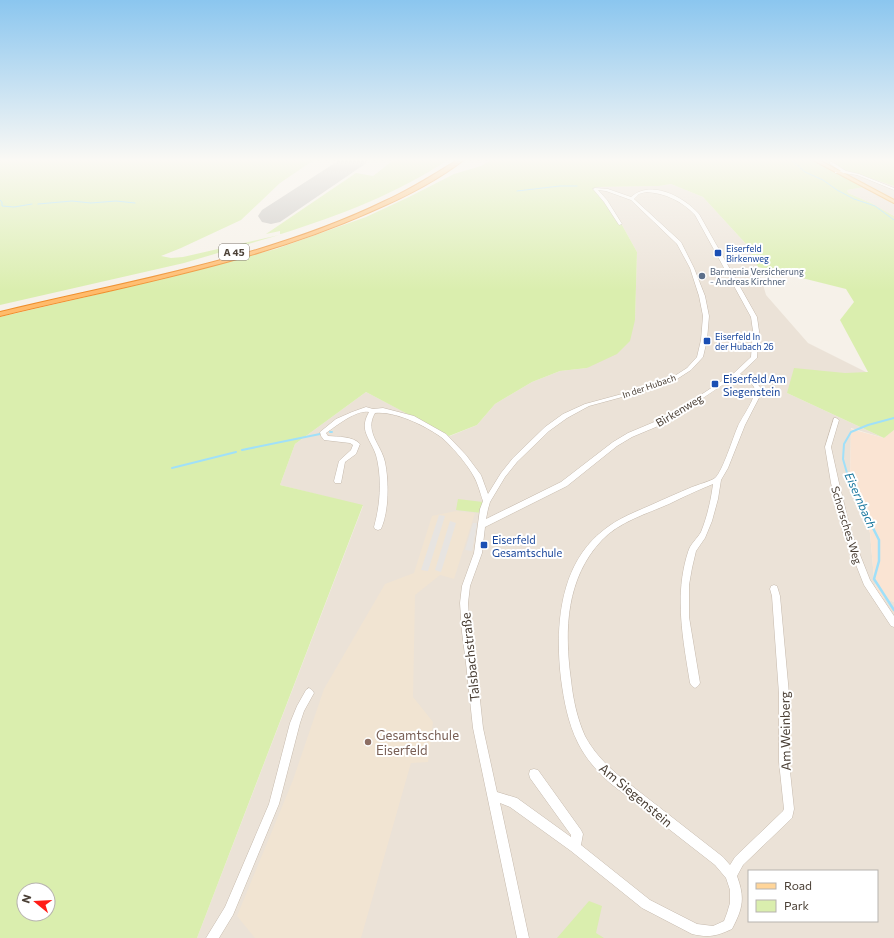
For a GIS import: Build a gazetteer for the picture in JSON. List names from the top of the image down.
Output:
{
  "streets": {
    "highway": ["A 45"],
    "street": [
      "In der Hubach",
      "Birkenweg",
      "Schorsches Weg",
      "Talsbachstraße",
      "Am Weinberg",
      "Am Siegenstein"
    ]
  },
  "crossings": [
    ["In der Hubach", "Talsbachstraße"],
    ["Birkenweg", "Talsbachstraße"],
    ["Talsbachstraße", "Am Siegenstein"],
    ["Am Weinberg", "Am Siegenstein"]
  ],
  "water": ["Eisernbach"],
  "places": {
    "transit": [
      "Eiserfeld Birkenweg",
      "Eiserfeld In der Hubach 26",
      "Eiserfeld Am Siegenstein",
      "Eiserfeld Gesamtschule"
    ],
    "other": ["Barmenia Versicherung - Andreas Kirchner", "Gesamtschule Eiserfeld"]
  },
  "legend": ["Road", "Park"],
  "north": "left"
}
